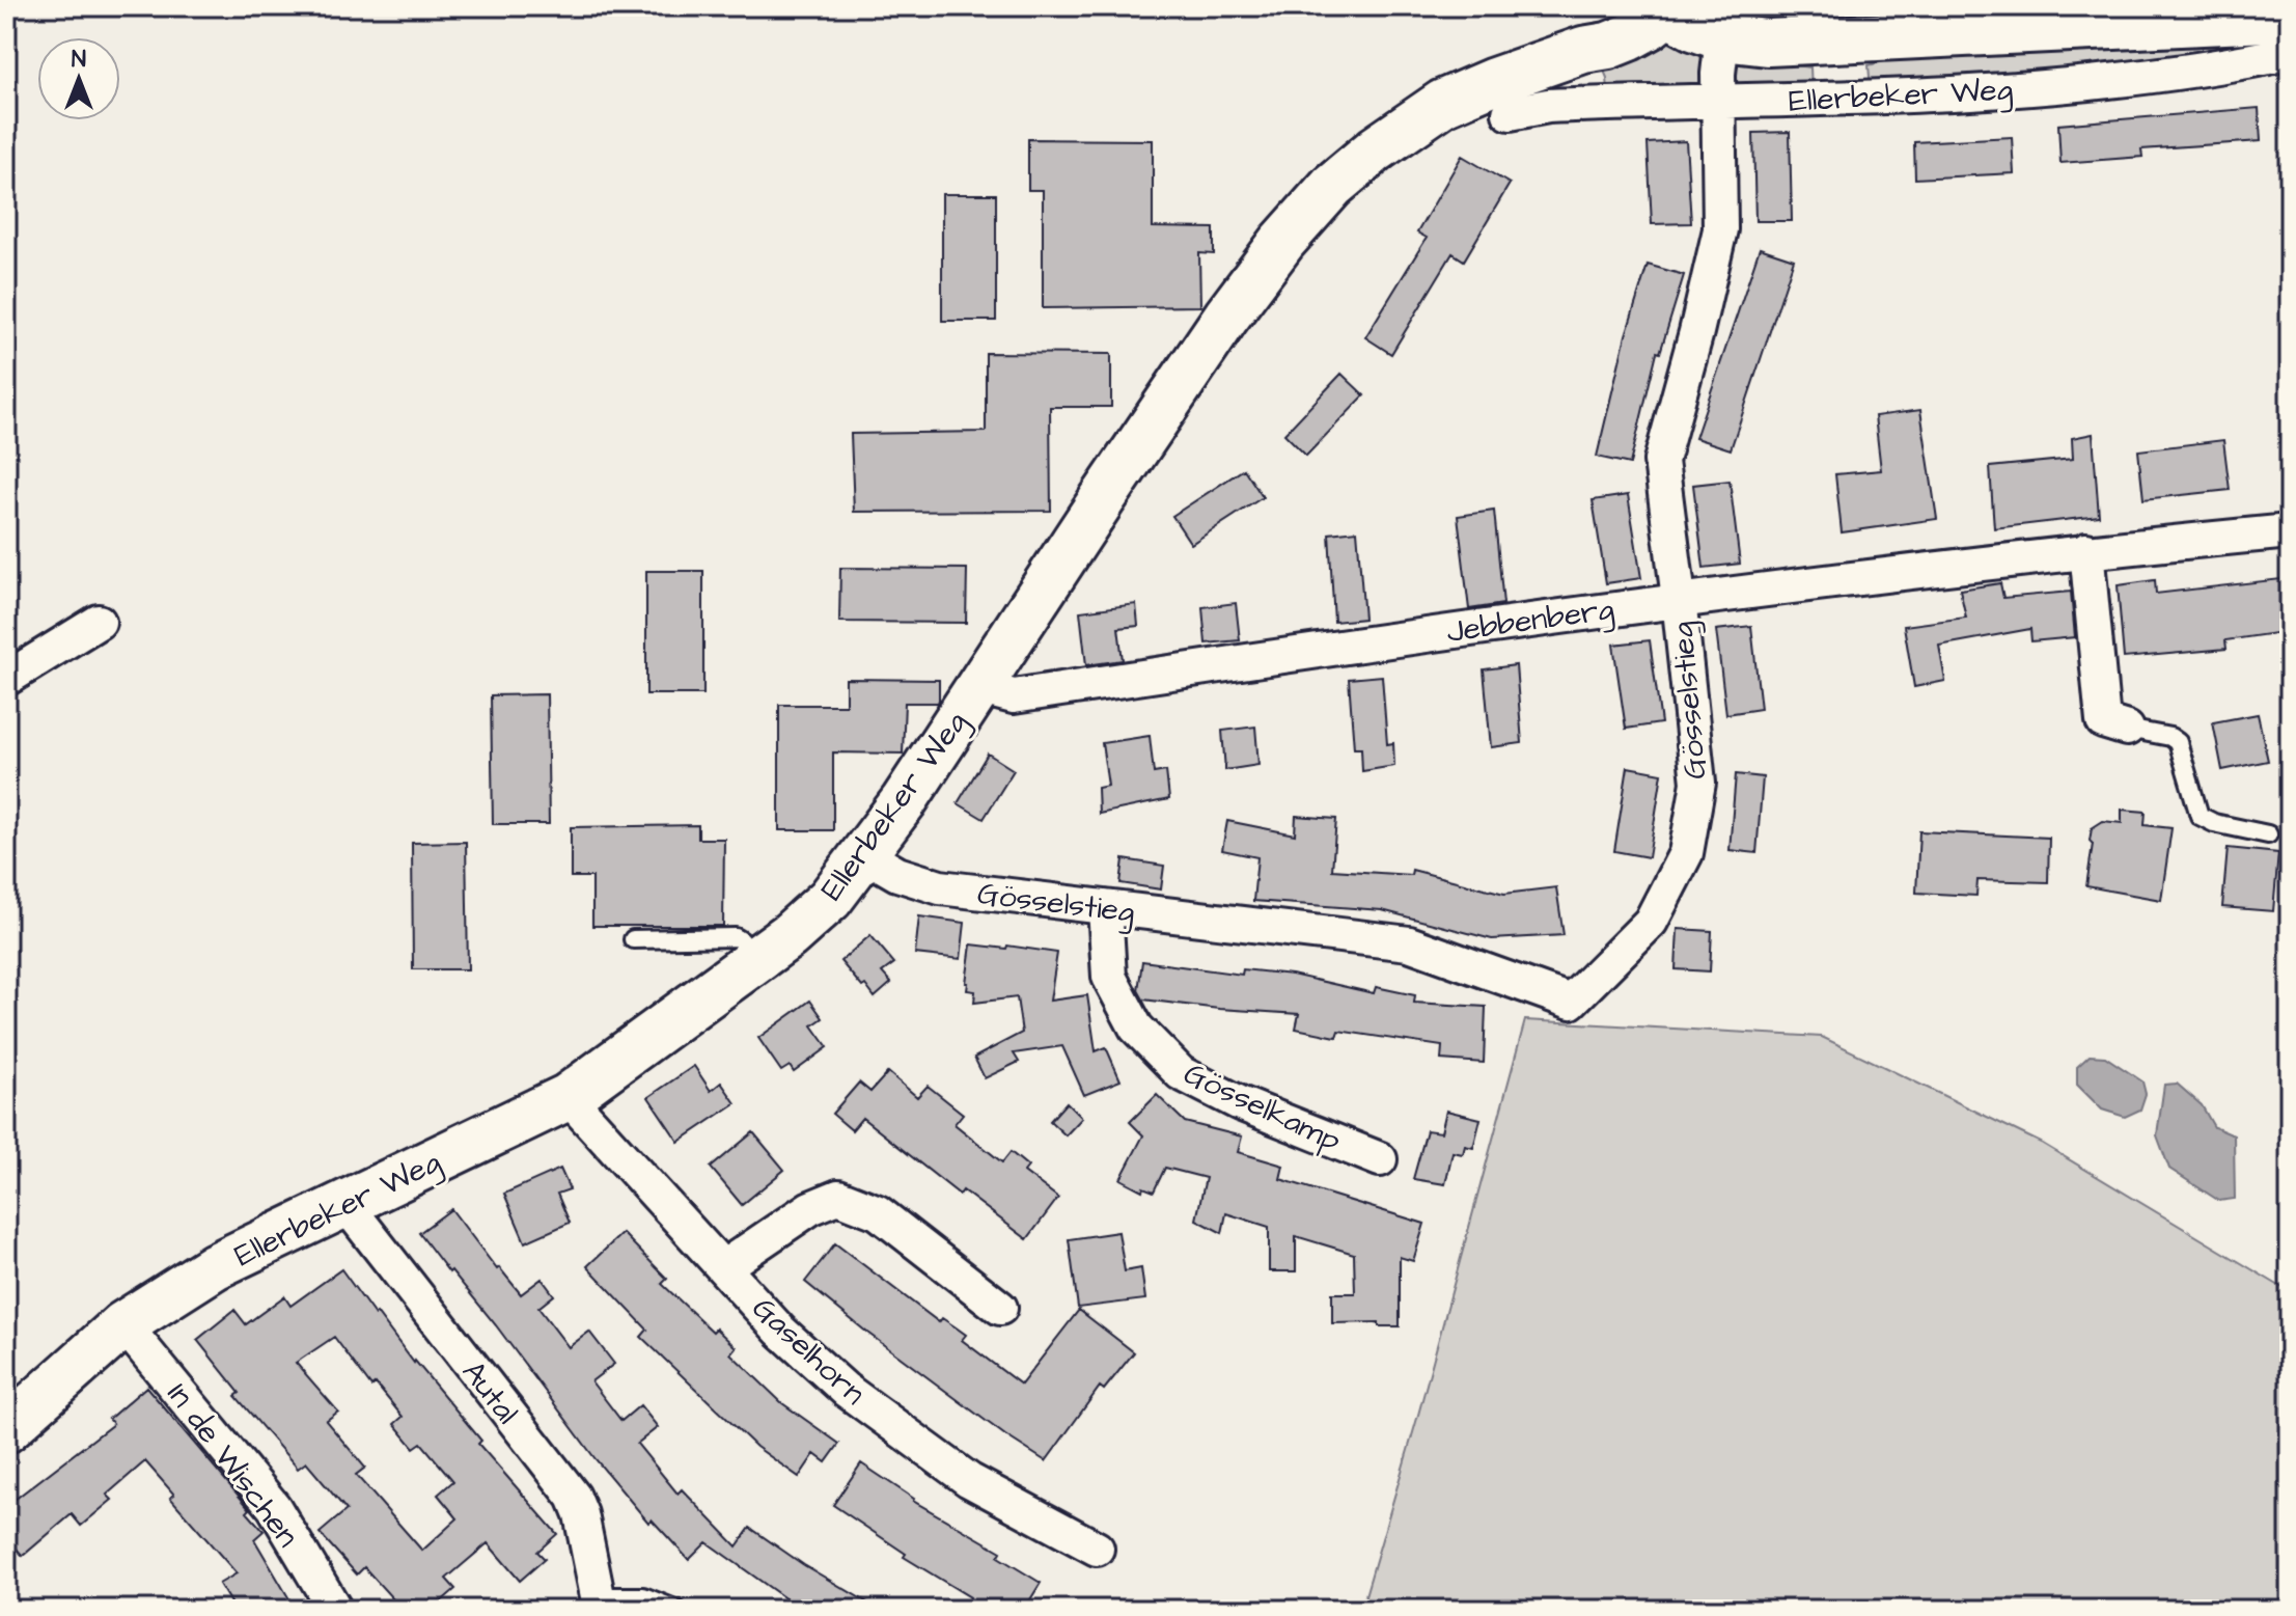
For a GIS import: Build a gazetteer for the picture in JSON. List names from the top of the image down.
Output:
{
  "streets": {
    "street": [
      "Ellerbeker Weg",
      "Jebbenberg",
      "Gösselstieg",
      "Gösselkamp",
      "Gaselhorn",
      "Autal",
      "In de Wischen"
    ]
  },
  "crossings": [
    ["Ellerbeker Weg", "Jebbenberg"],
    ["Ellerbeker Weg", "Gösselstieg"],
    ["Ellerbeker Weg", "Gaselhorn"],
    ["Ellerbeker Weg", "Autal"],
    ["Ellerbeker Weg", "In de Wischen"],
    ["Jebbenberg", "Gösselstieg"],
    ["Gösselstieg", "Gösselkamp"]
  ],
  "north": "top"
}
